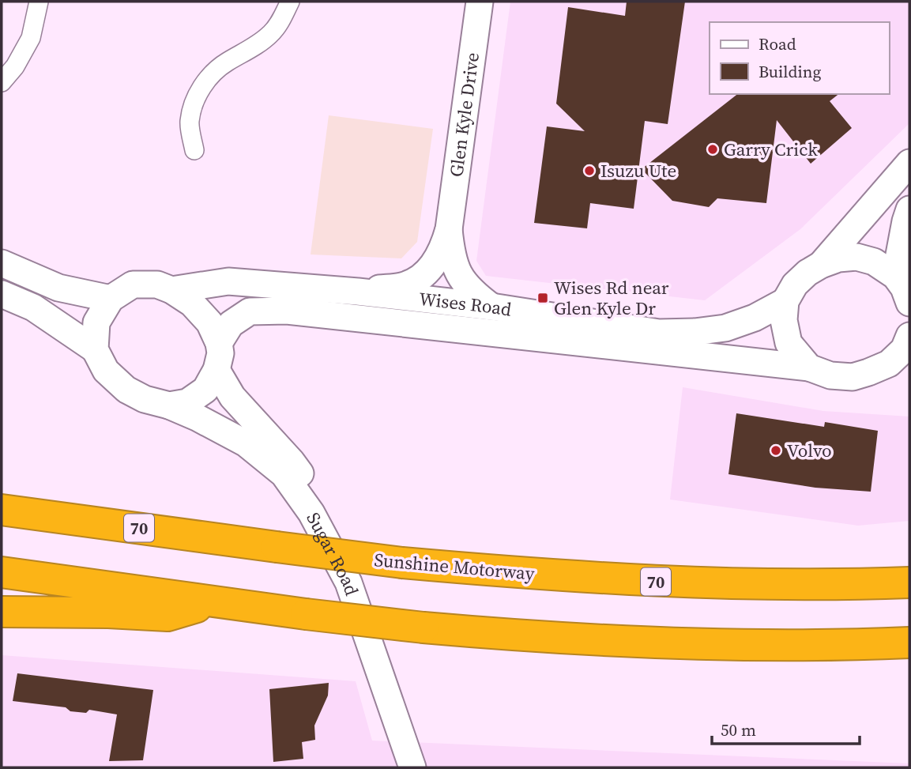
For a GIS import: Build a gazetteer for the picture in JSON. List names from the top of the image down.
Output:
{
  "streets": {
    "highway": ["70", "Sunshine Motorway"],
    "main road": ["Glen Kyle Drive", "Wises Road", "Sugar Road"]
  },
  "crossings": [
    ["Wises Road", "Sugar Road"]
  ],
  "places": {
    "other": ["Garry Crick", "Isuzu Ute", "Volvo"],
    "transit": ["Wises Rd near Glen Kyle Dr"]
  },
  "legend": ["Road", "Building"],
  "scale_bar": "50 m"
}
